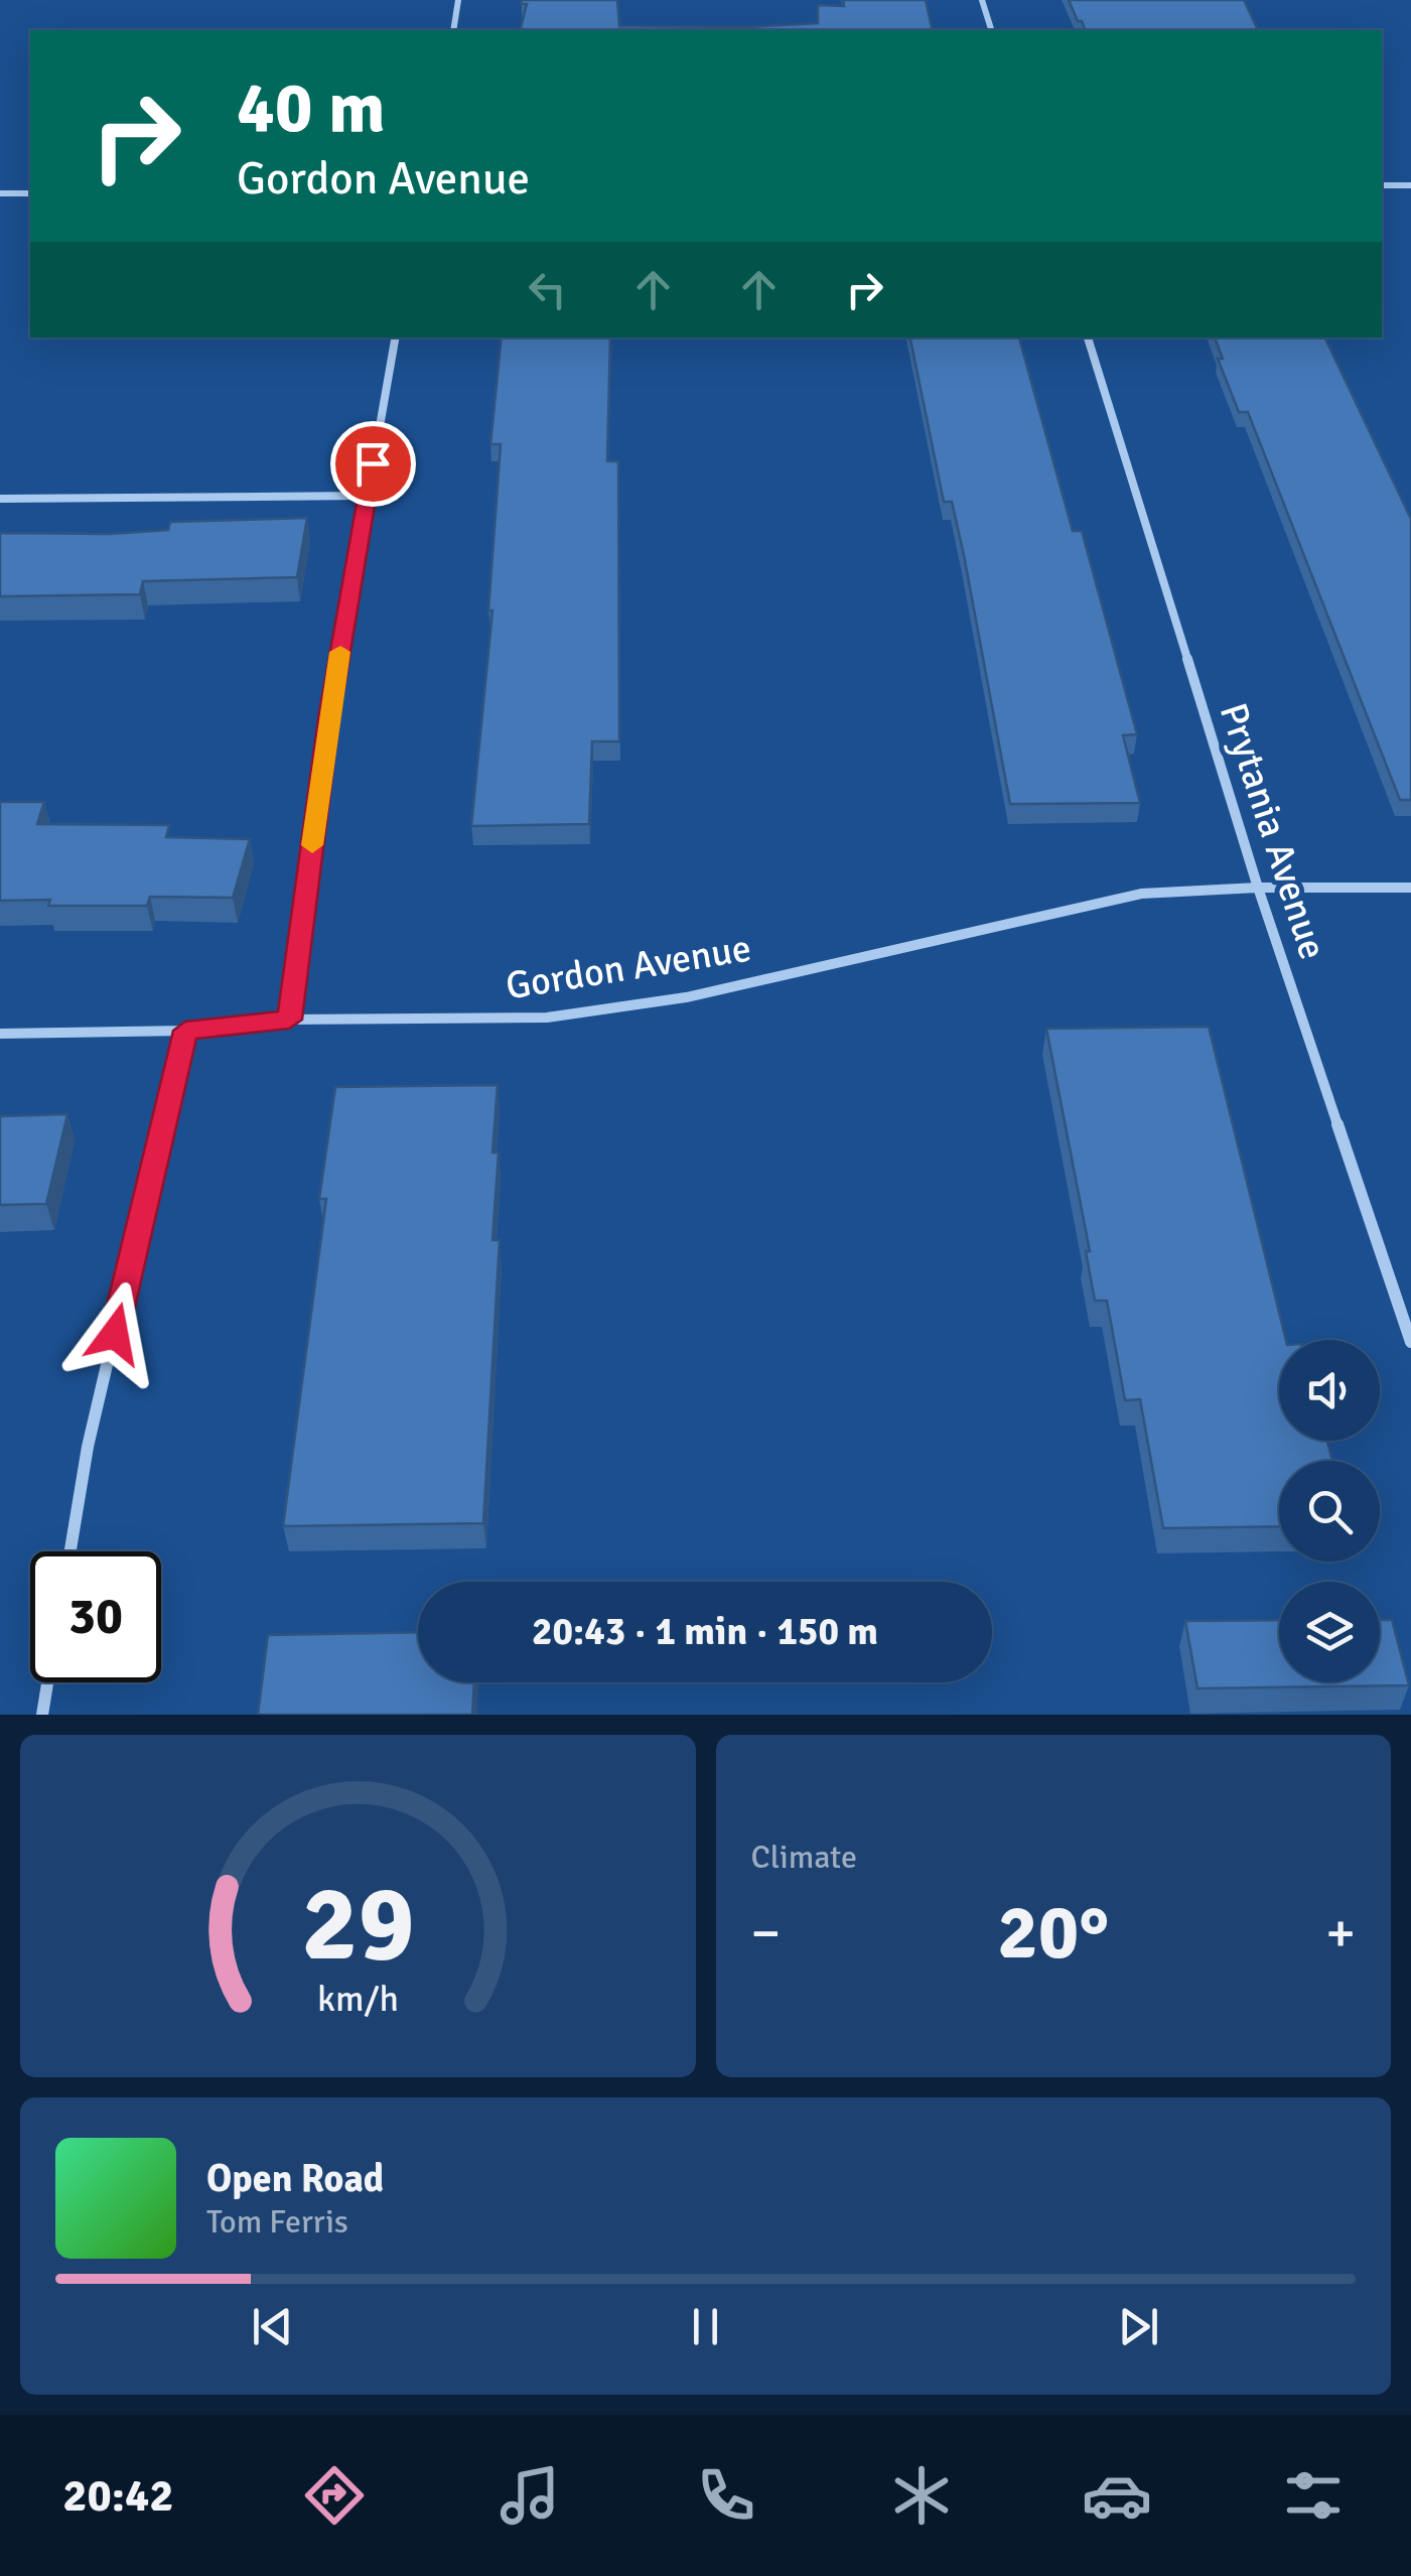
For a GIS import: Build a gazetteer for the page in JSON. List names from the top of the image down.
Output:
{
  "streets": {
    "street": ["Prytania Avenue", "Gordon Avenue"]
  },
  "crossings": [
    ["Prytania Avenue", "Gordon Avenue"]
  ],
  "page": {
    "turn": ["40 m", "Gordon Avenue"],
    "limit": "30",
    "trip": "20:43 · 1 min · 150 m",
    "tile": "Climate",
    "heat": ["−", "20°", "+"],
    "song": ["Open Road", "Tom Ferris"],
    "tabs": "20:42",
    "gauge": ["29", "km/h"]
  }
}
